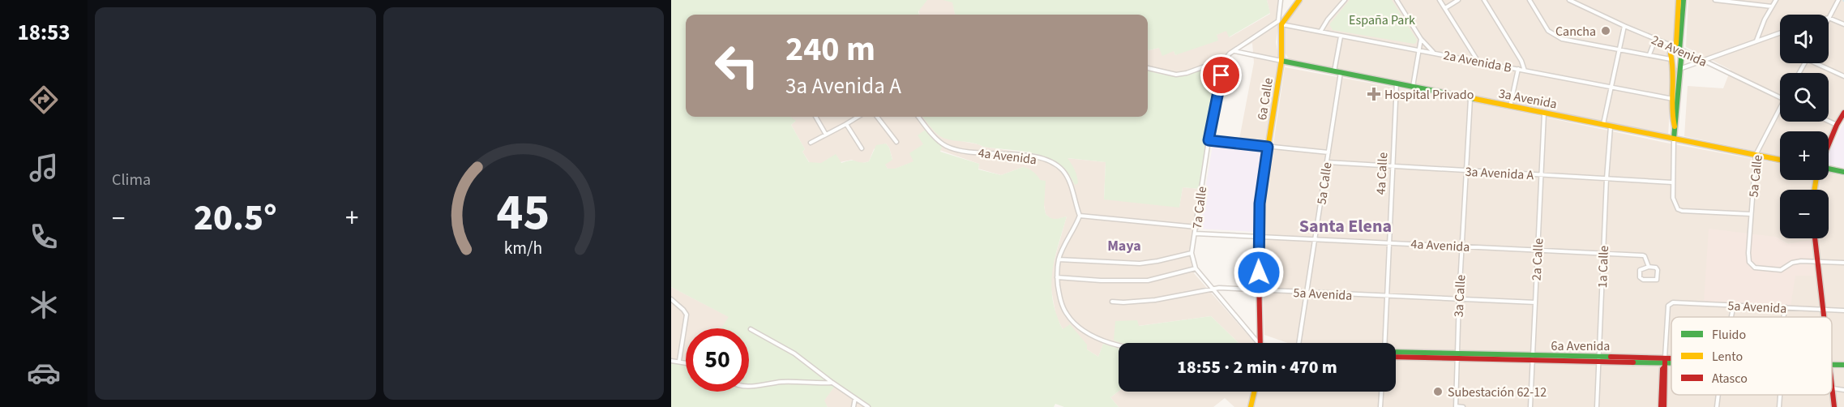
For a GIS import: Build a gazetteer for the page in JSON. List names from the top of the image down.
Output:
{
  "streets": {
    "street": [
      "2a Avenida",
      "2a Avenida B",
      "3a Avenida",
      "6a Calle",
      "4a Avenida",
      "3a Avenida A",
      "4a Calle",
      "5a Calle",
      "7a Calle",
      "2a Calle",
      "1a Calle",
      "5a Avenida",
      "3a Calle",
      "6a Avenida"
    ]
  },
  "crossings": [
    ["2a Avenida B", "6a Calle"],
    ["2a Avenida B", "5a Calle"],
    ["3a Avenida", "6a Calle"],
    ["3a Avenida", "4a Calle"],
    ["3a Avenida", "5a Calle"],
    ["3a Avenida", "2a Calle"],
    ["3a Avenida", "1a Calle"],
    ["3a Avenida", "3a Calle"],
    ["6a Calle", "4a Avenida"],
    ["6a Calle", "5a Avenida"],
    ["4a Avenida", "4a Calle"],
    ["4a Avenida", "5a Calle"],
    ["4a Avenida", "7a Calle"],
    ["4a Avenida", "2a Calle"],
    ["4a Avenida", "1a Calle"],
    ["4a Avenida", "3a Calle"],
    ["3a Avenida A", "4a Calle"],
    ["3a Avenida A", "5a Calle"],
    ["3a Avenida A", "2a Calle"],
    ["3a Avenida A", "1a Calle"],
    ["3a Avenida A", "3a Calle"],
    ["4a Calle", "5a Avenida"],
    ["5a Calle", "5a Avenida"],
    ["7a Calle", "5a Avenida"],
    ["2a Calle", "5a Avenida"],
    ["2a Calle", "6a Avenida"],
    ["1a Calle", "6a Avenida"],
    ["5a Avenida", "3a Calle"],
    ["5a Avenida", "6a Avenida"],
    ["3a Calle", "6a Avenida"]
  ],
  "districts": ["Santa Elena", "Maya"],
  "parks": ["España Park"],
  "places": {
    "other": ["Cancha", "Subestación 62-12"],
    "health": ["Hospital Privado"]
  },
  "legend": ["Fluido", "Lento", "Atasco"],
  "page": {
    "tabs": "18:53",
    "tile": "Clima",
    "map_buttons": ["+", "−"],
    "turn": ["240 m", "3a Avenida A"],
    "heat": ["−", "20.5°", "+"],
    "limit": "50",
    "trip": "18:55 · 2 min · 470 m",
    "gauge": ["45", "km/h"]
  }
}
